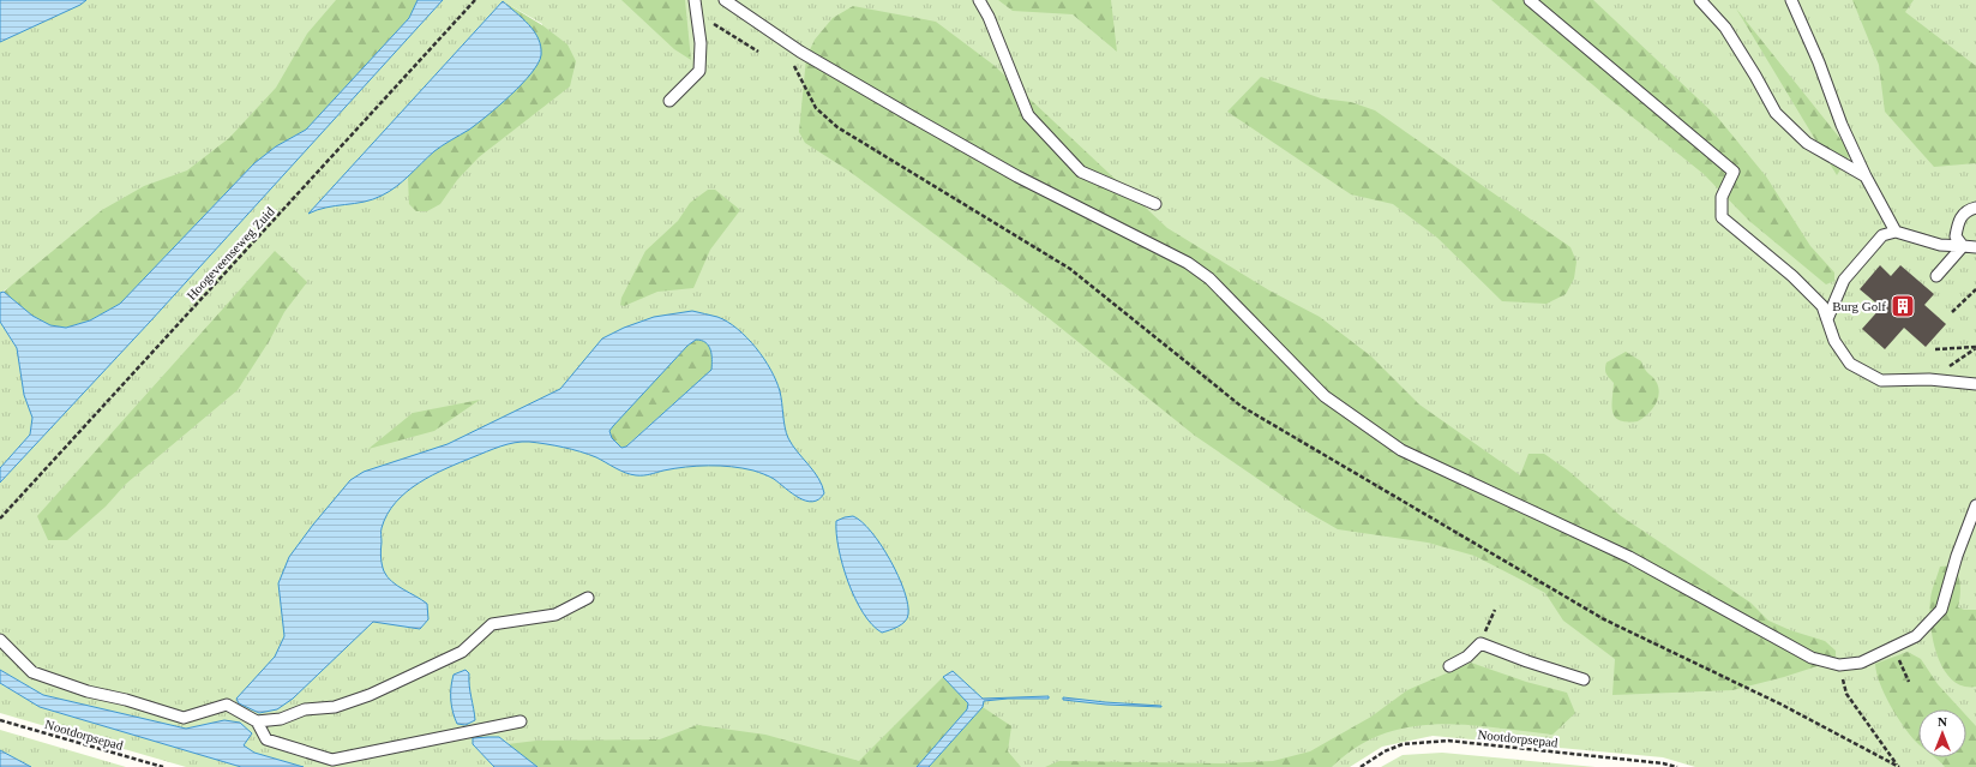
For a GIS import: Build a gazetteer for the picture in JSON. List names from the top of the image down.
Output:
{
  "streets": {
    "path": ["Hoogeveenseweg Zuid", "Nootdorpsepad"]
  },
  "places": {
    "building": ["Burg Golf"]
  },
  "north": "top"
}
